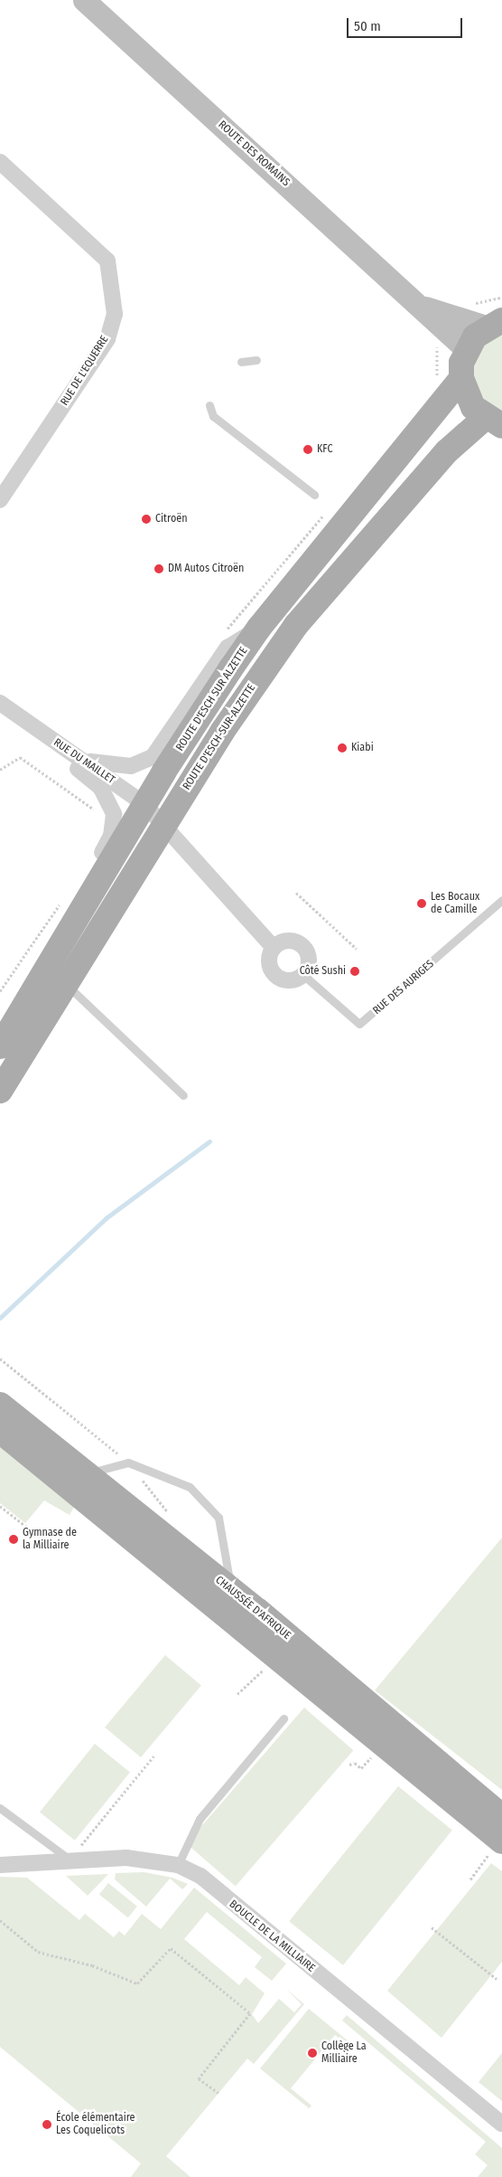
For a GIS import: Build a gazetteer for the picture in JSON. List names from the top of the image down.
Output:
{
  "streets": {
    "main road": ["ROUTE D'ESCH SUR ALZETTE", "ROUTE D'ESCH-SUR-ALZETTE", "CHAUSSÉE D'AFRIQUE"],
    "street": [
      "ROUTE DES ROMAINS",
      "RUE DE L'EQUERRE",
      "RUE DU MAILLET",
      "BOUCLE DE LA MILLIAIRE"
    ],
    "lane": ["RUE DES AURIGES"]
  },
  "crossings": [
    ["ROUTE D'ESCH SUR ALZETTE", "RUE DU MAILLET"],
    ["ROUTE D'ESCH-SUR-ALZETTE", "RUE DU MAILLET"]
  ],
  "places": [
    "KFC",
    "Citroën",
    "DM Autos Citroën",
    "Kiabi",
    "Les Bocaux de Camille",
    "Côté Sushi",
    "Gymnase de la Milliaire",
    "Collège La Milliaire",
    "École élémentaire Les Coquelicots"
  ],
  "scale_bar": "50 m"
}
